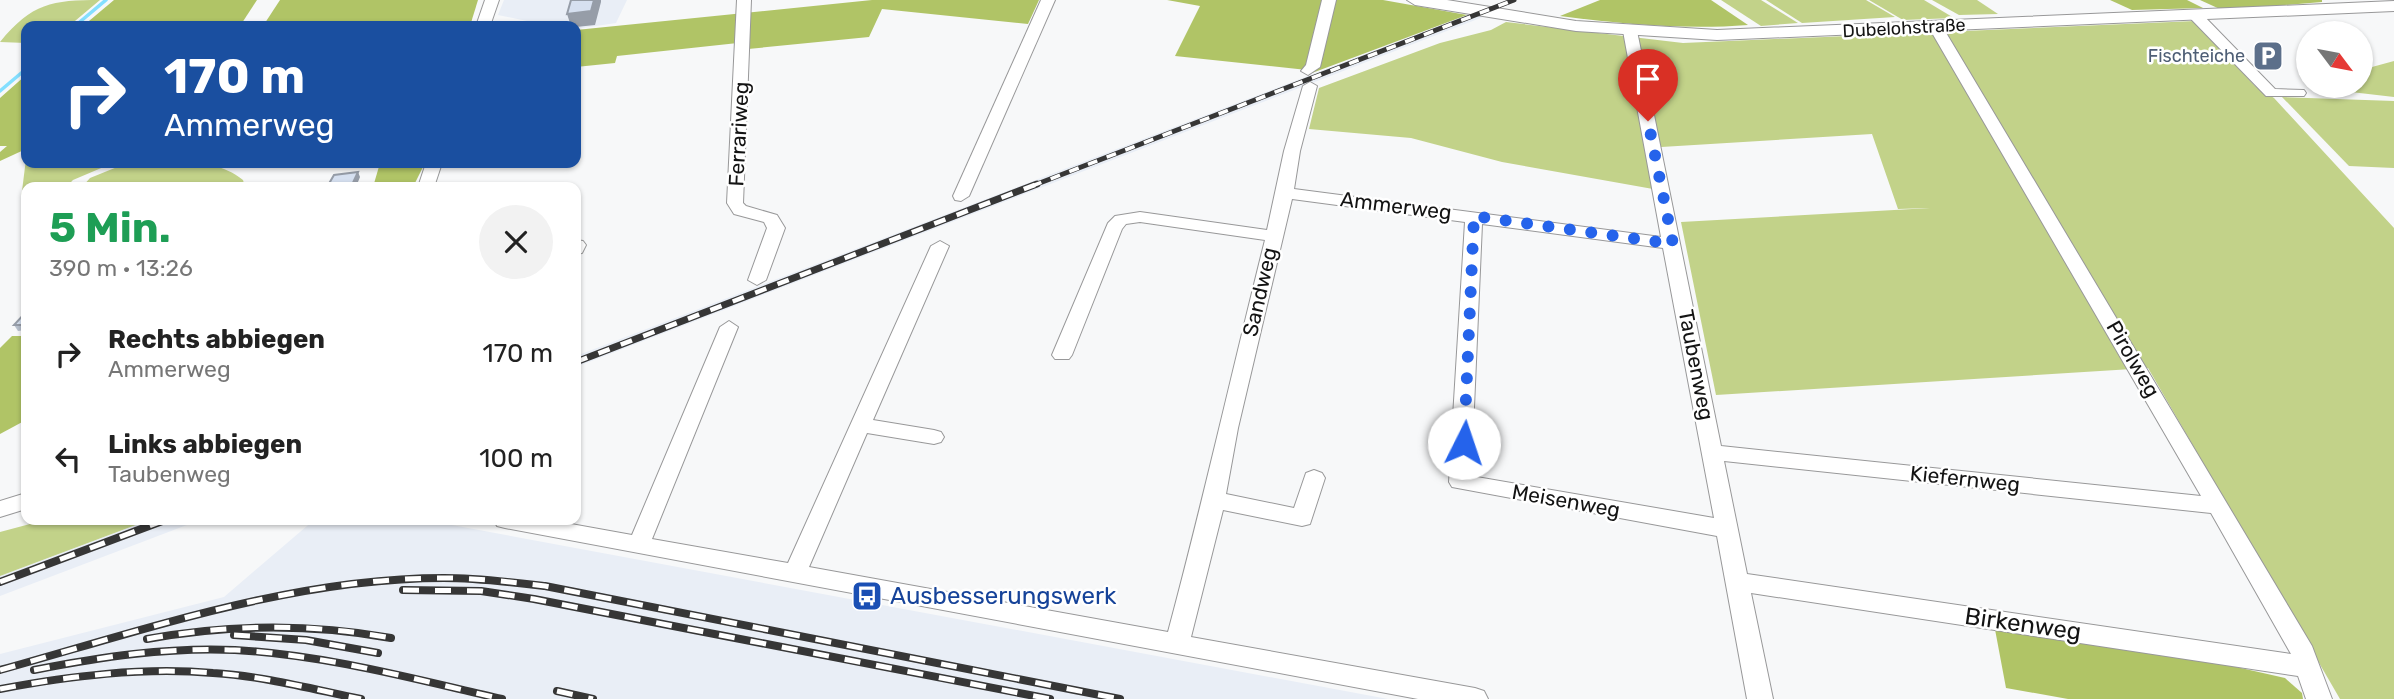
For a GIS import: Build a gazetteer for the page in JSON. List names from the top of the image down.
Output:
{
  "streets": {
    "main road": ["Dubelohstraße"],
    "street": [
      "Ferrariweg",
      "Ammerweg",
      "Sandweg",
      "Pirolweg",
      "Taubenweg",
      "Kiefernweg",
      "Meisenweg",
      "Birkenweg"
    ]
  },
  "crossings": [
    ["Dubelohstraße", "Pirolweg"],
    ["Dubelohstraße", "Taubenweg"],
    ["Ammerweg", "Sandweg"],
    ["Ammerweg", "Taubenweg"],
    ["Ammerweg", "Meisenweg"],
    ["Pirolweg", "Kiefernweg"],
    ["Pirolweg", "Birkenweg"],
    ["Taubenweg", "Kiefernweg"],
    ["Taubenweg", "Meisenweg"],
    ["Taubenweg", "Birkenweg"]
  ],
  "places": {
    "parking": ["Fischteiche"],
    "bus stop": ["Ausbesserungswerk"]
  },
  "north": "bottom right",
  "page": {
    "turn": ["170 m", "Ammerweg"],
    "heading": ["5 Min.", "390 m · 13:26"],
    "list": [
      {
        "name": "Rechts abbiegen",
        "note": "Ammerweg",
        "value": "170 m"
      },
      {
        "name": "Links abbiegen",
        "note": "Taubenweg",
        "value": "100 m"
      }
    ]
  }
}
